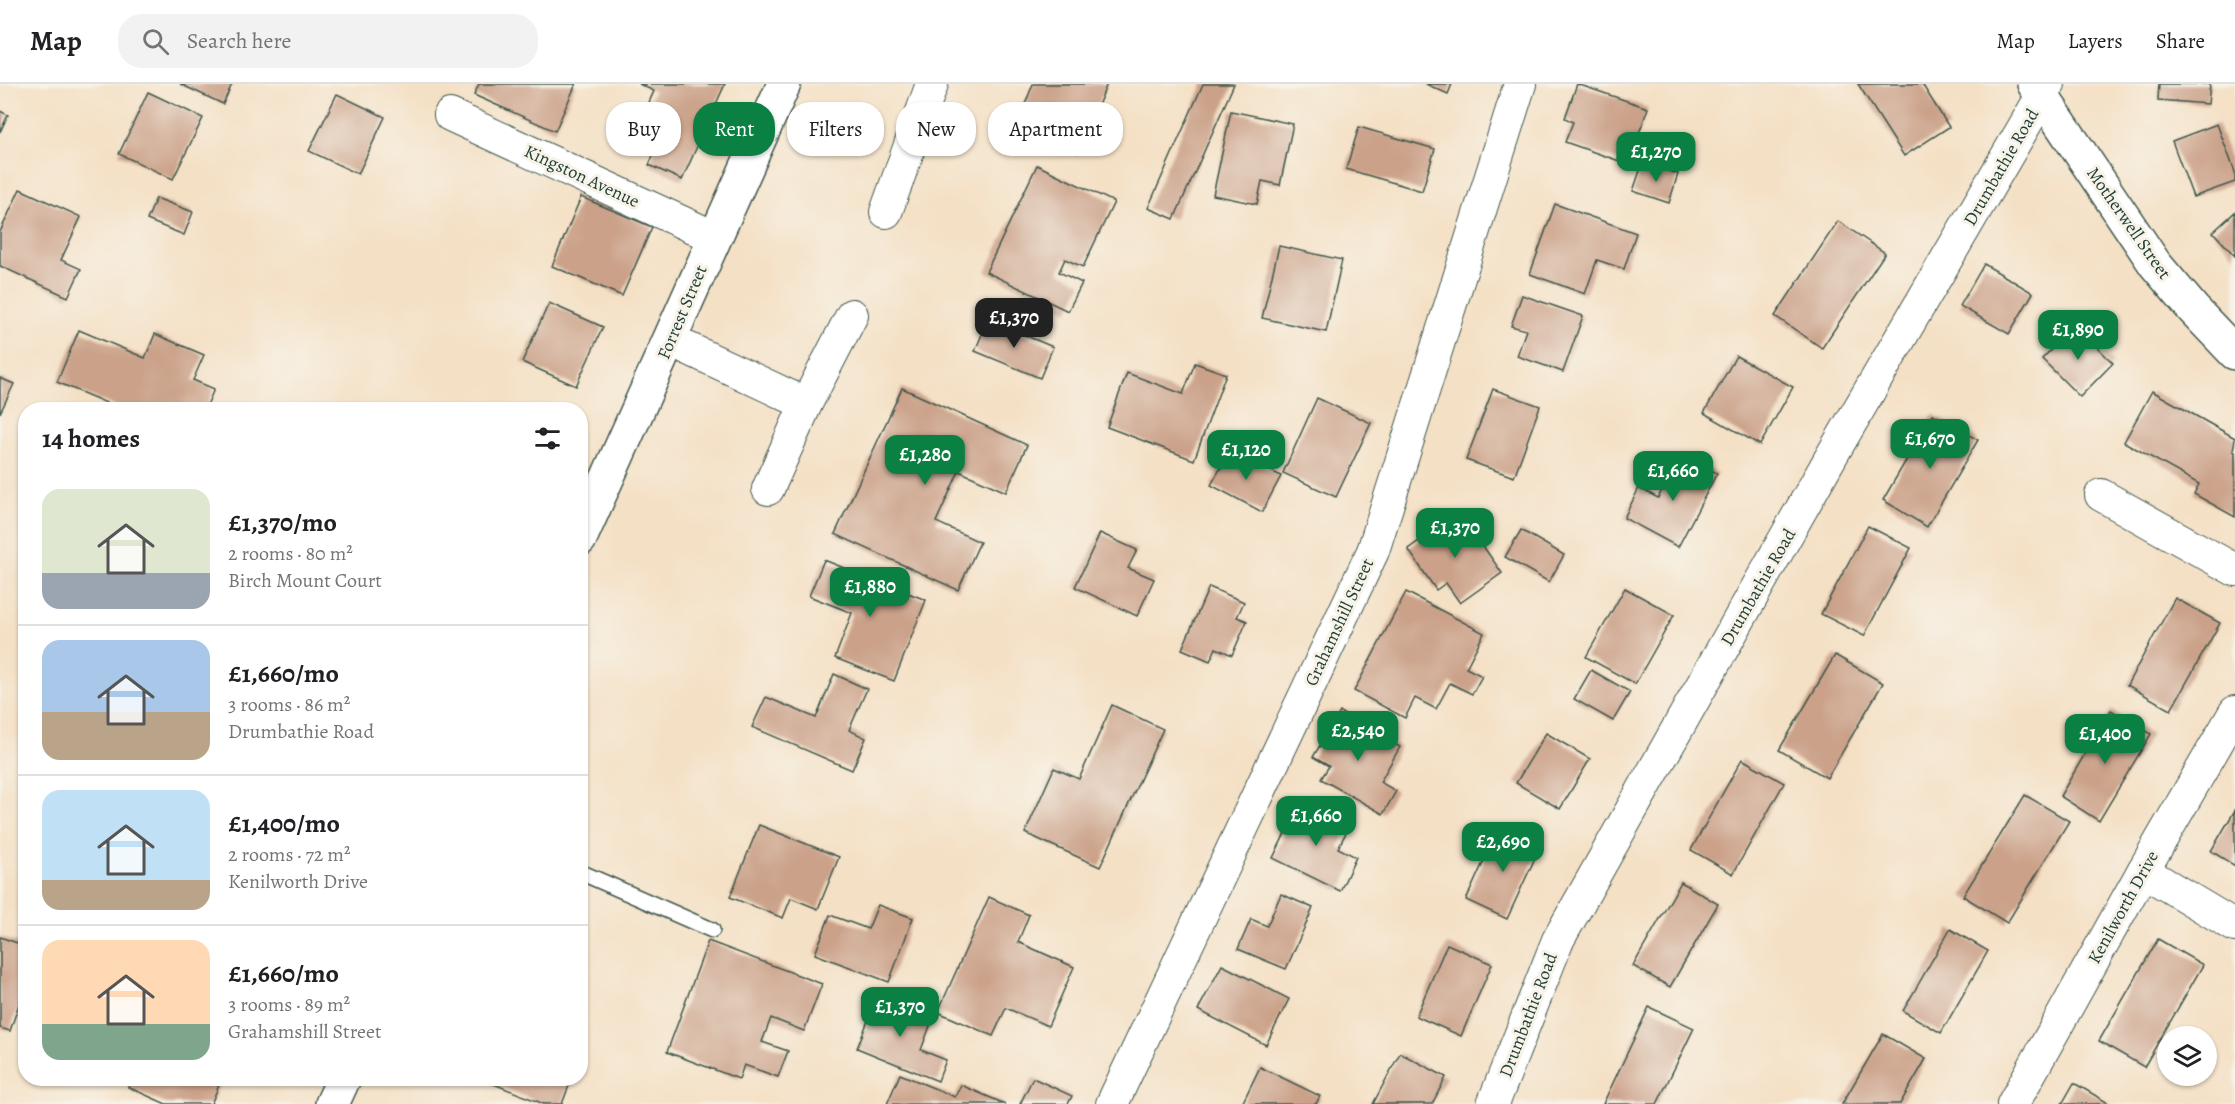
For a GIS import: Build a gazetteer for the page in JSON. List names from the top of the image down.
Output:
{
  "streets": {
    "main road": ["Motherwell Street", "Forrest Street"],
    "street": [
      "Drumbathie Road",
      "Kingston Avenue",
      "Grahamshill Street",
      "Kenilworth Drive"
    ]
  },
  "crossings": [
    ["Drumbathie Road", "Motherwell Street"],
    ["Kingston Avenue", "Forrest Street"]
  ],
  "page": {
    "header": "Map",
    "search": "Search here",
    "nav": ["Map", "Layers", "Share"],
    "chip": [
      "Buy",
      "Rent",
      "Filters",
      "New",
      "Apartment"
    ],
    "price": [
      "£1,270",
      "£1,370",
      "£1,890",
      "£1,670",
      "£1,120",
      "£1,280",
      "£1,660",
      "£1,370",
      "£1,880",
      "£2,540",
      "£1,400",
      "£1,660",
      "£2,690",
      "£1,370"
    ],
    "heading": "14 homes",
    "list": [
      {
        "name": "£1,370/mo",
        "note": "2 rooms · 80 m² · Birch Mount Court"
      },
      {
        "name": "£1,660/mo",
        "note": "3 rooms · 86 m² · Drumbathie Road"
      },
      {
        "name": "£1,400/mo",
        "note": "2 rooms · 72 m² · Kenilworth Drive"
      },
      {
        "name": "£1,660/mo",
        "note": "3 rooms · 89 m² · Grahamshill Street"
      }
    ]
  }
}
